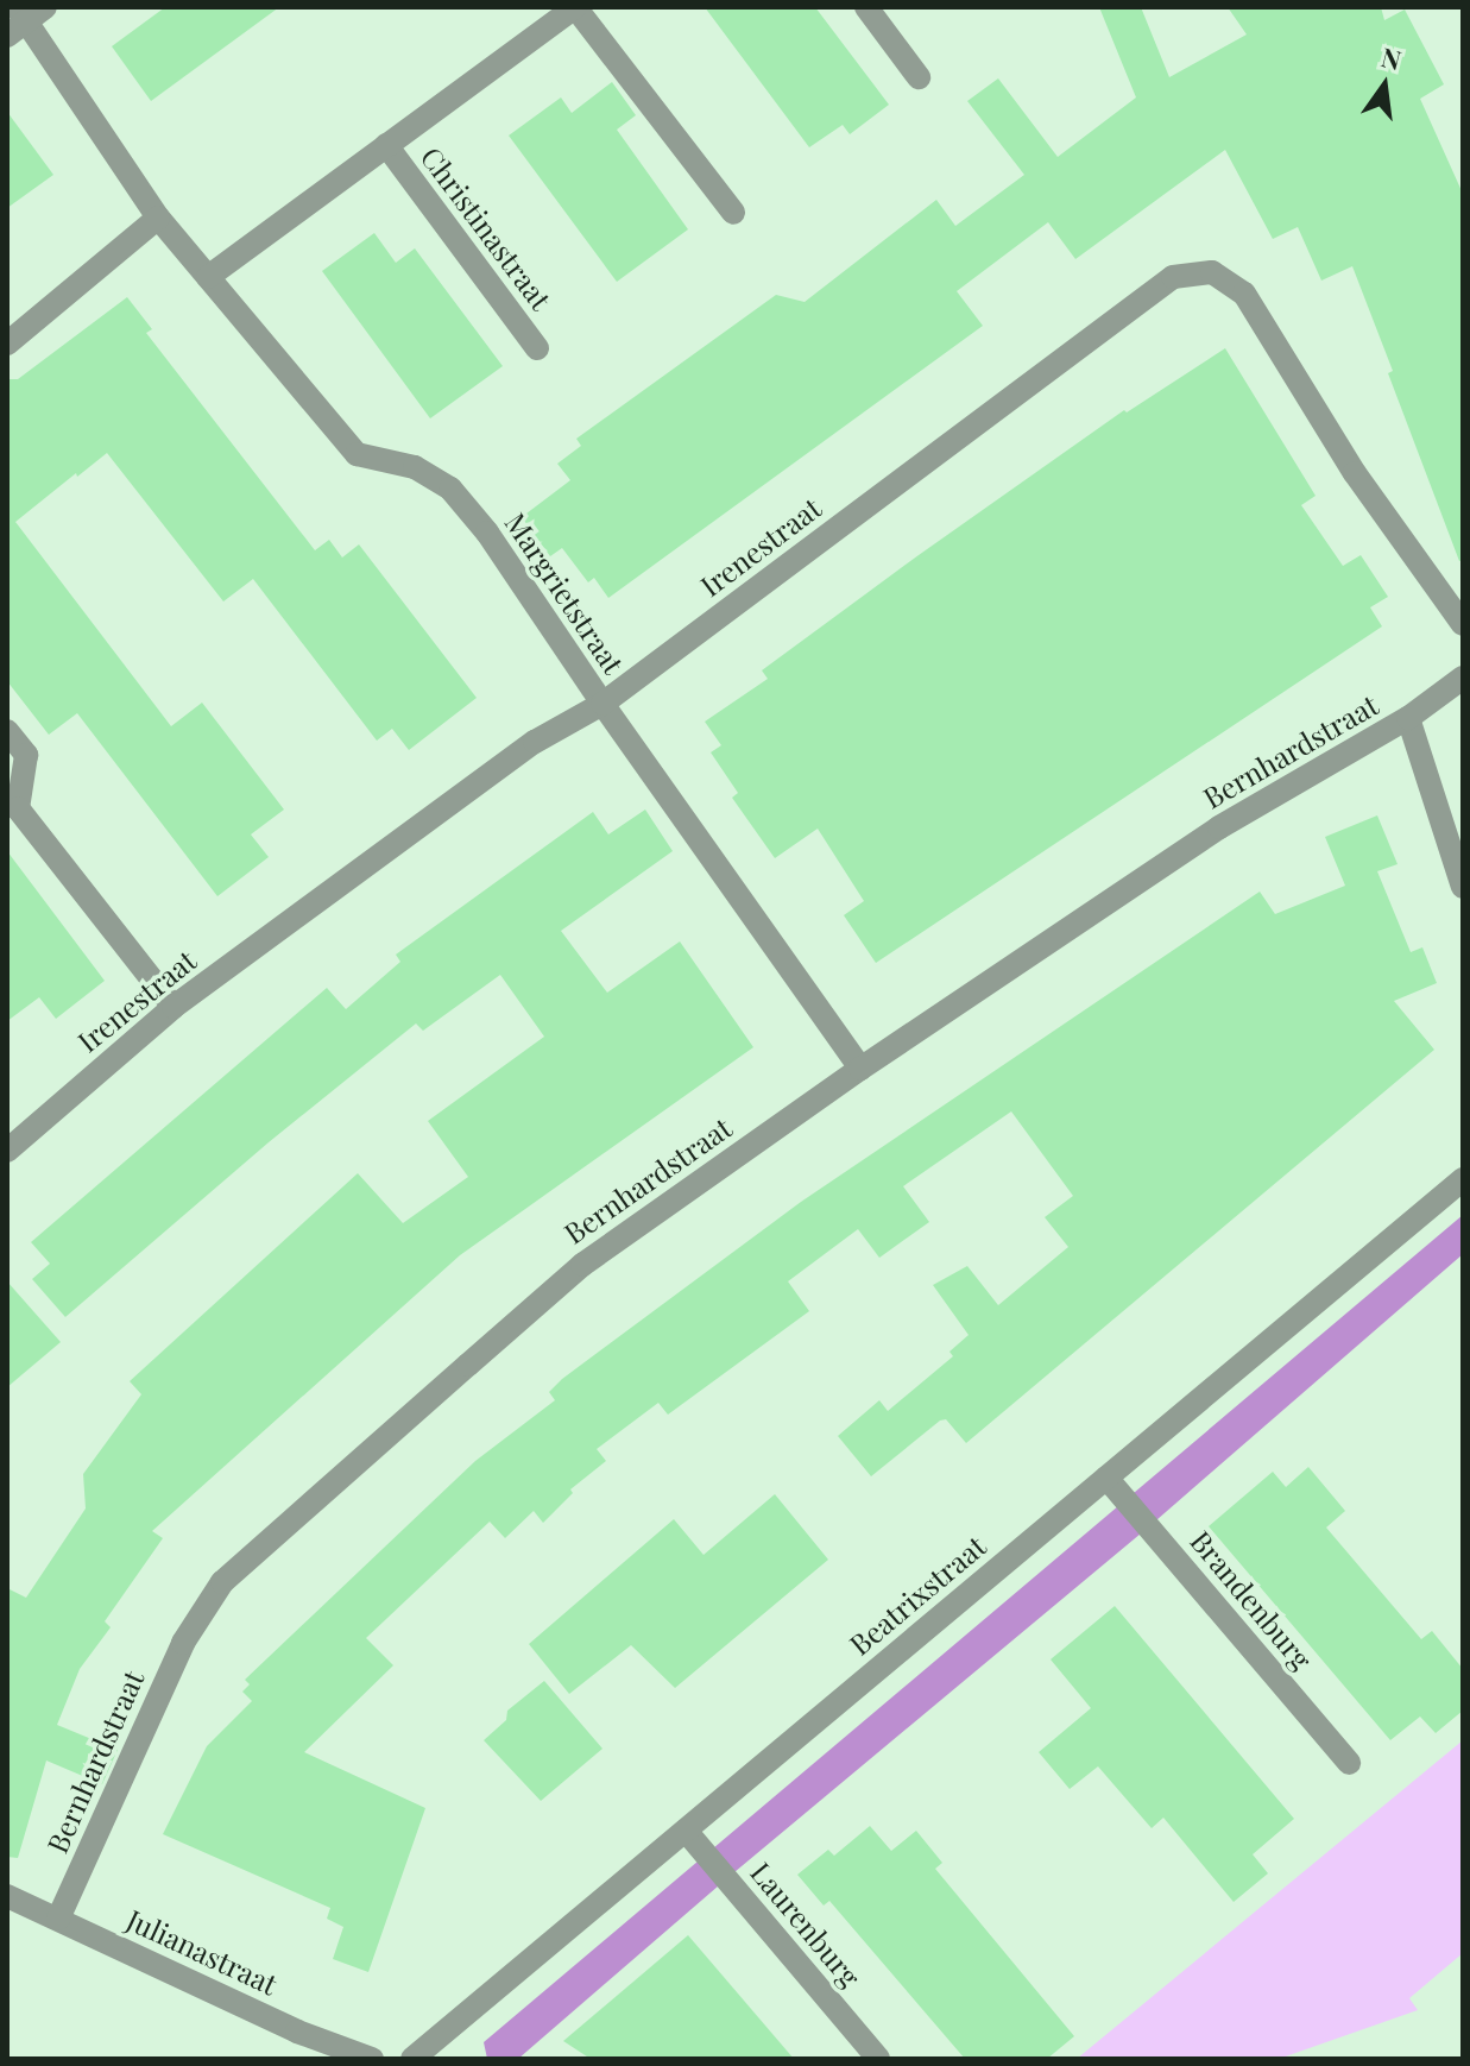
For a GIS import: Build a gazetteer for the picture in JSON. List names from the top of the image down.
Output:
{
  "streets": {
    "street": [
      "Christinastraat",
      "Irenestraat",
      "Margrietstraat",
      "Bernhardstraat",
      "Beatrixstraat",
      "Brandenburg",
      "Laurenburg",
      "Julianastraat"
    ]
  },
  "crossings": [
    ["Christinastraat", "Margrietstraat"],
    ["Irenestraat", "Margrietstraat"],
    ["Margrietstraat", "Bernhardstraat"],
    ["Bernhardstraat", "Julianastraat"],
    ["Beatrixstraat", "Brandenburg"],
    ["Beatrixstraat", "Laurenburg"]
  ],
  "north": "top"
}
